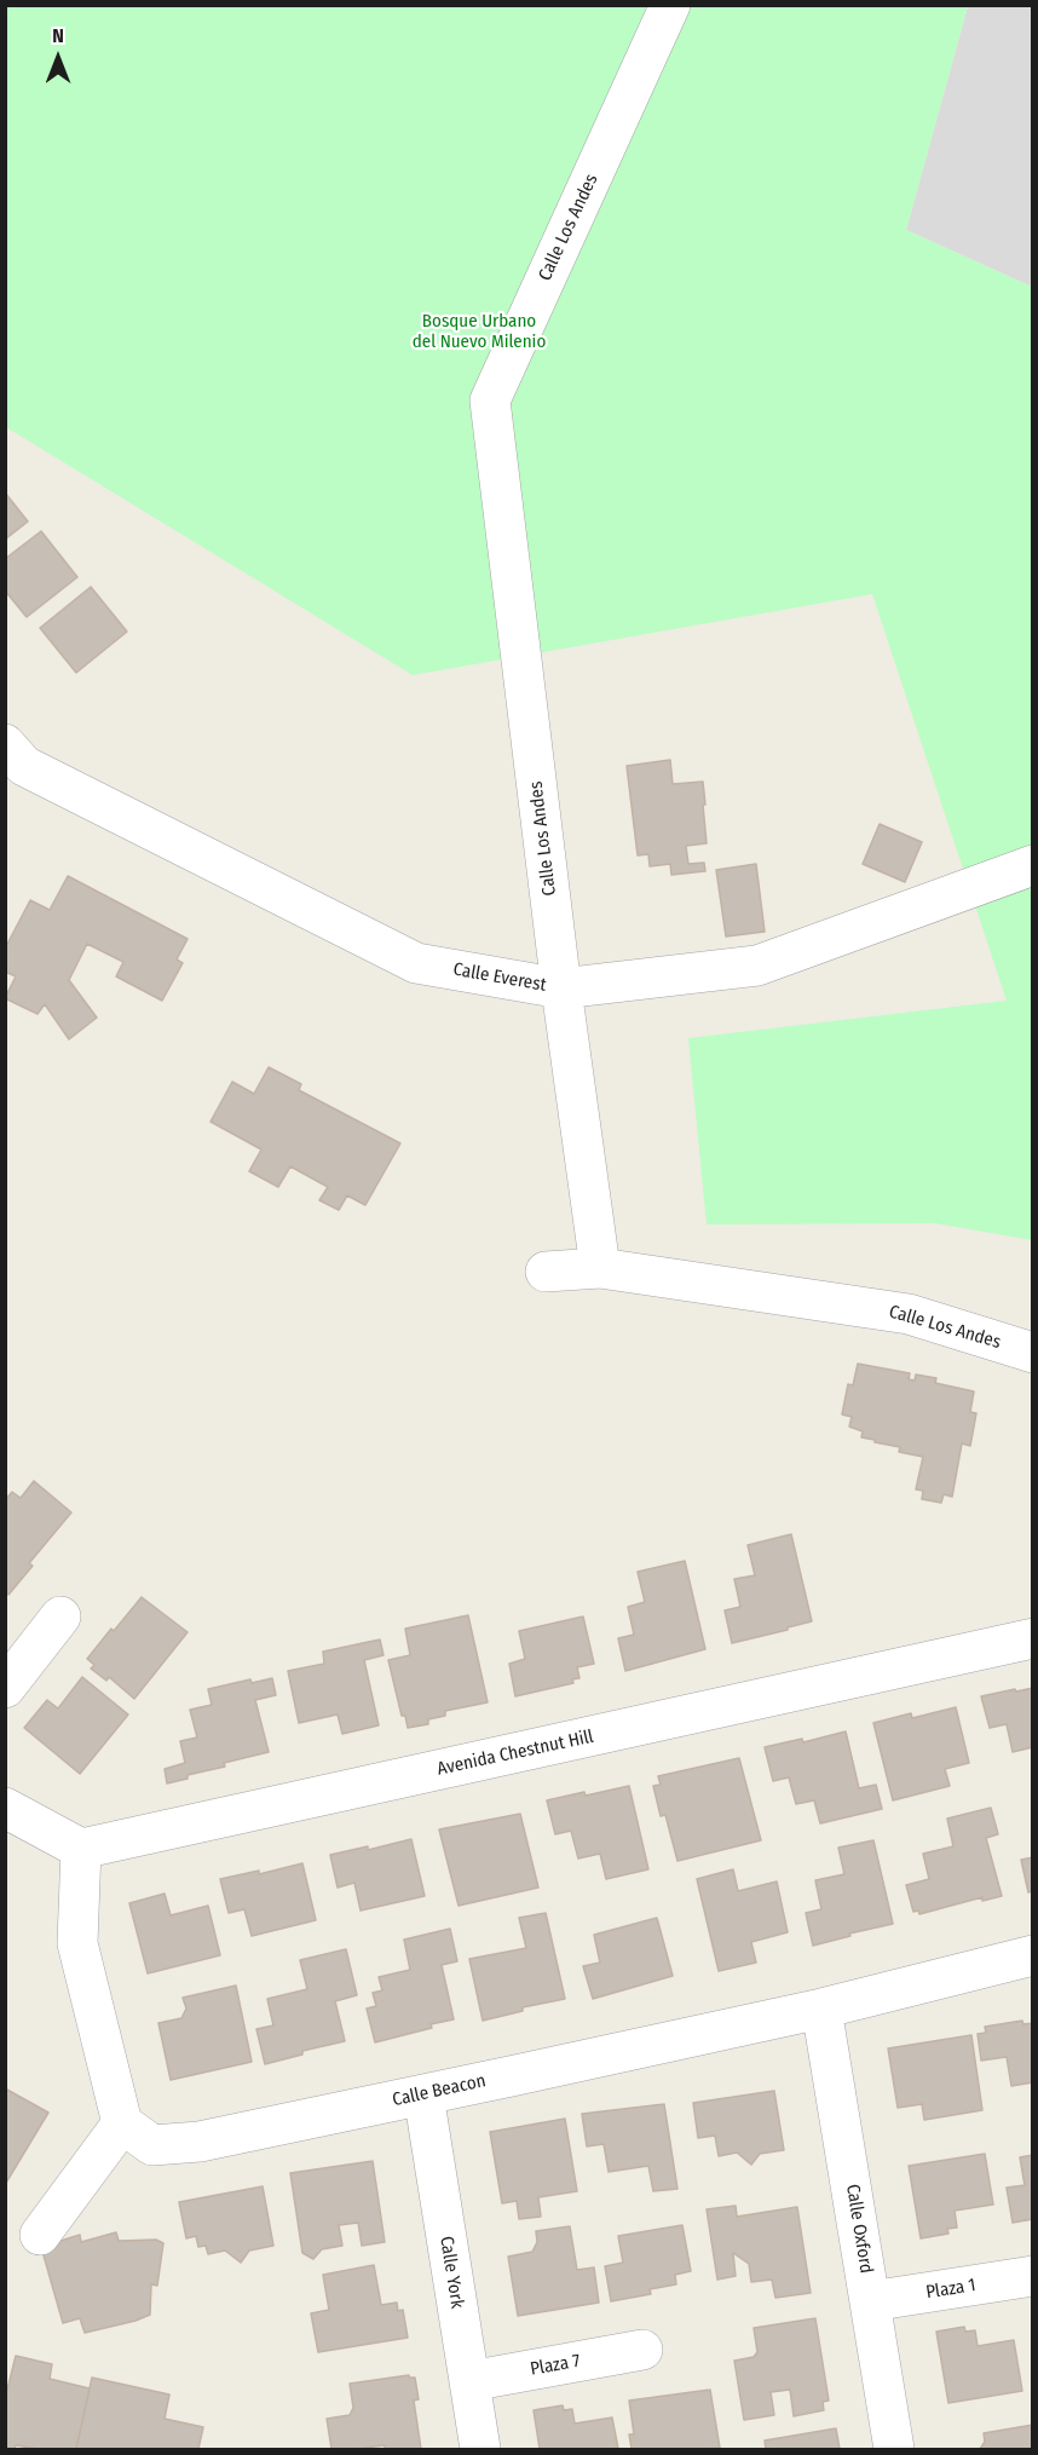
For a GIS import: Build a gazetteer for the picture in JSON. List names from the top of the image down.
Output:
{
  "streets": {
    "street": [
      "Calle Los Andes",
      "Calle Everest",
      "Avenida Chestnut Hill",
      "Calle Beacon",
      "Calle Oxford",
      "Calle York",
      "Plaza 1",
      "Plaza 7"
    ]
  },
  "crossings": [
    ["Calle Los Andes", "Calle Everest"],
    ["Calle Beacon", "Calle Oxford"],
    ["Calle Beacon", "Calle York"],
    ["Calle Oxford", "Plaza 1"],
    ["Calle York", "Plaza 7"]
  ],
  "parks": ["Bosque Urbano del Nuevo Milenio"],
  "north": "top"
}
